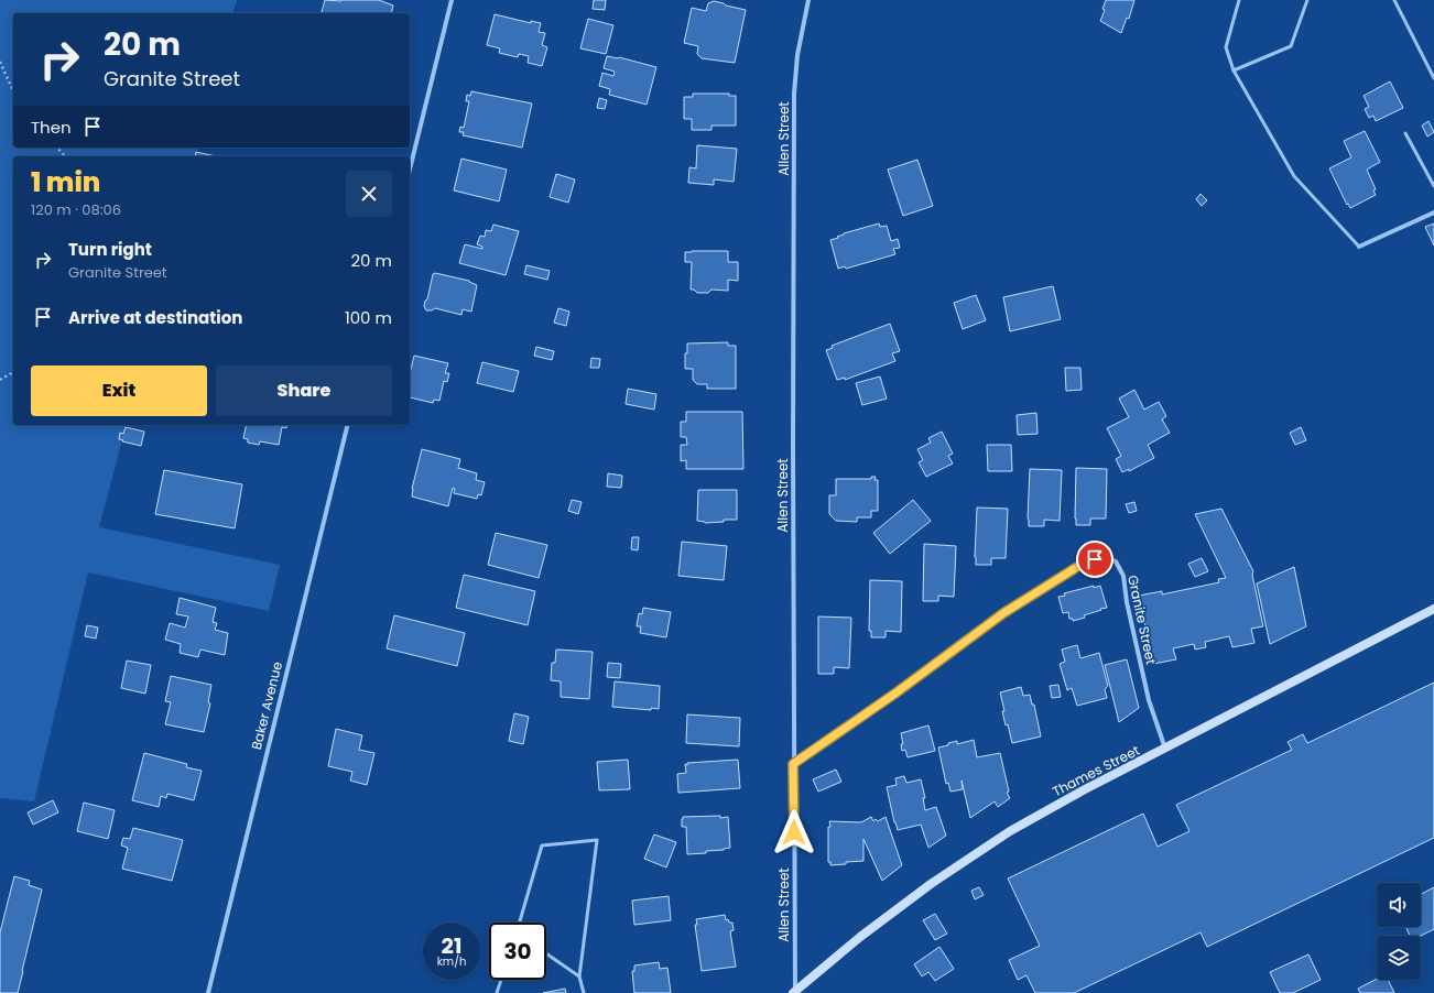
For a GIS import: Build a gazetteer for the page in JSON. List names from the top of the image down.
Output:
{
  "streets": {
    "street": [
      "Allen Street",
      "Granite Street",
      "Baker Avenue",
      "Thames Street"
    ]
  },
  "crossings": [
    ["Allen Street", "Granite Street"],
    ["Allen Street", "Thames Street"],
    ["Granite Street", "Thames Street"]
  ],
  "page": {
    "turn": ["20 m", "Granite Street"],
    "then": "Then",
    "heading": ["1 min", "120 m · 08:06"],
    "list": [
      {
        "name": "Turn right",
        "note": "Granite Street",
        "value": "20 m"
      },
      {
        "name": "Arrive at destination",
        "value": "100 m"
      }
    ],
    "buttons": ["Exit", "Share"],
    "speed": "21 km/h",
    "limit": "30"
  }
}
